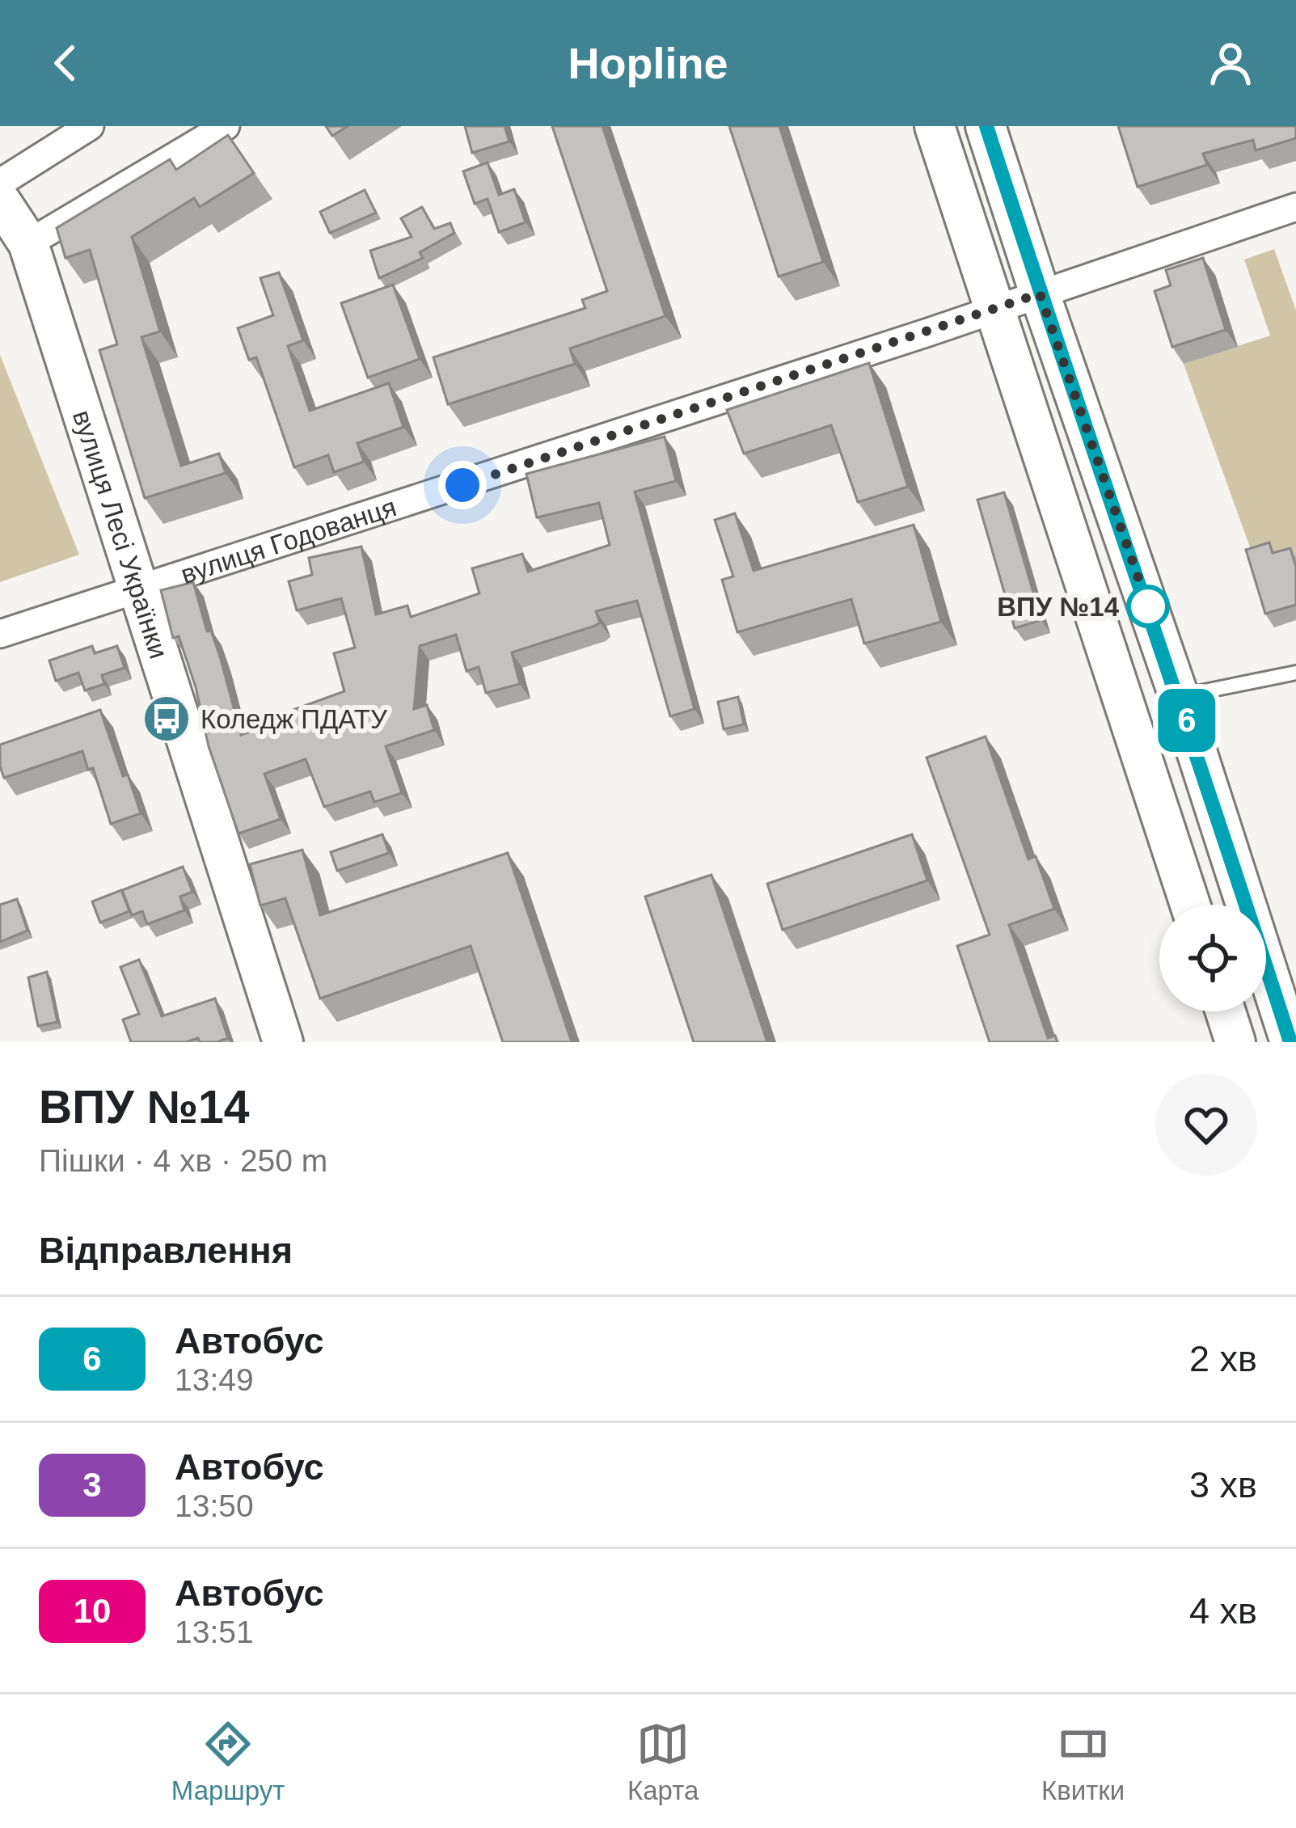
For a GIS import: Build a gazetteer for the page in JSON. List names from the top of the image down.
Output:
{
  "streets": {
    "main road": ["вулиця Лесі Українки"],
    "street": ["вулиця Годованця"]
  },
  "crossings": [
    ["вулиця Лесі Українки", "вулиця Годованця"]
  ],
  "places": {
    "other": ["ВПУ №14"],
    "bus stop": ["Коледж ПДАТУ"]
  },
  "lines": ["bus line 6"],
  "page": {
    "header": "Hopline",
    "on_map": "6",
    "heading": [
      ["ВПУ №14", "Пішки · 4 хв · 250 m"],
      "Відправлення"
    ],
    "list": [
      {
        "mark": "6",
        "name": "Автобус",
        "note": "13:49",
        "value": "2 хв"
      },
      {
        "mark": "3",
        "name": "Автобус",
        "note": "13:50",
        "value": "3 хв"
      },
      {
        "mark": "10",
        "name": "Автобус",
        "note": "13:51",
        "value": "4 хв"
      }
    ],
    "tabs": ["Маршрут", "Карта", "Квитки"]
  }
}
